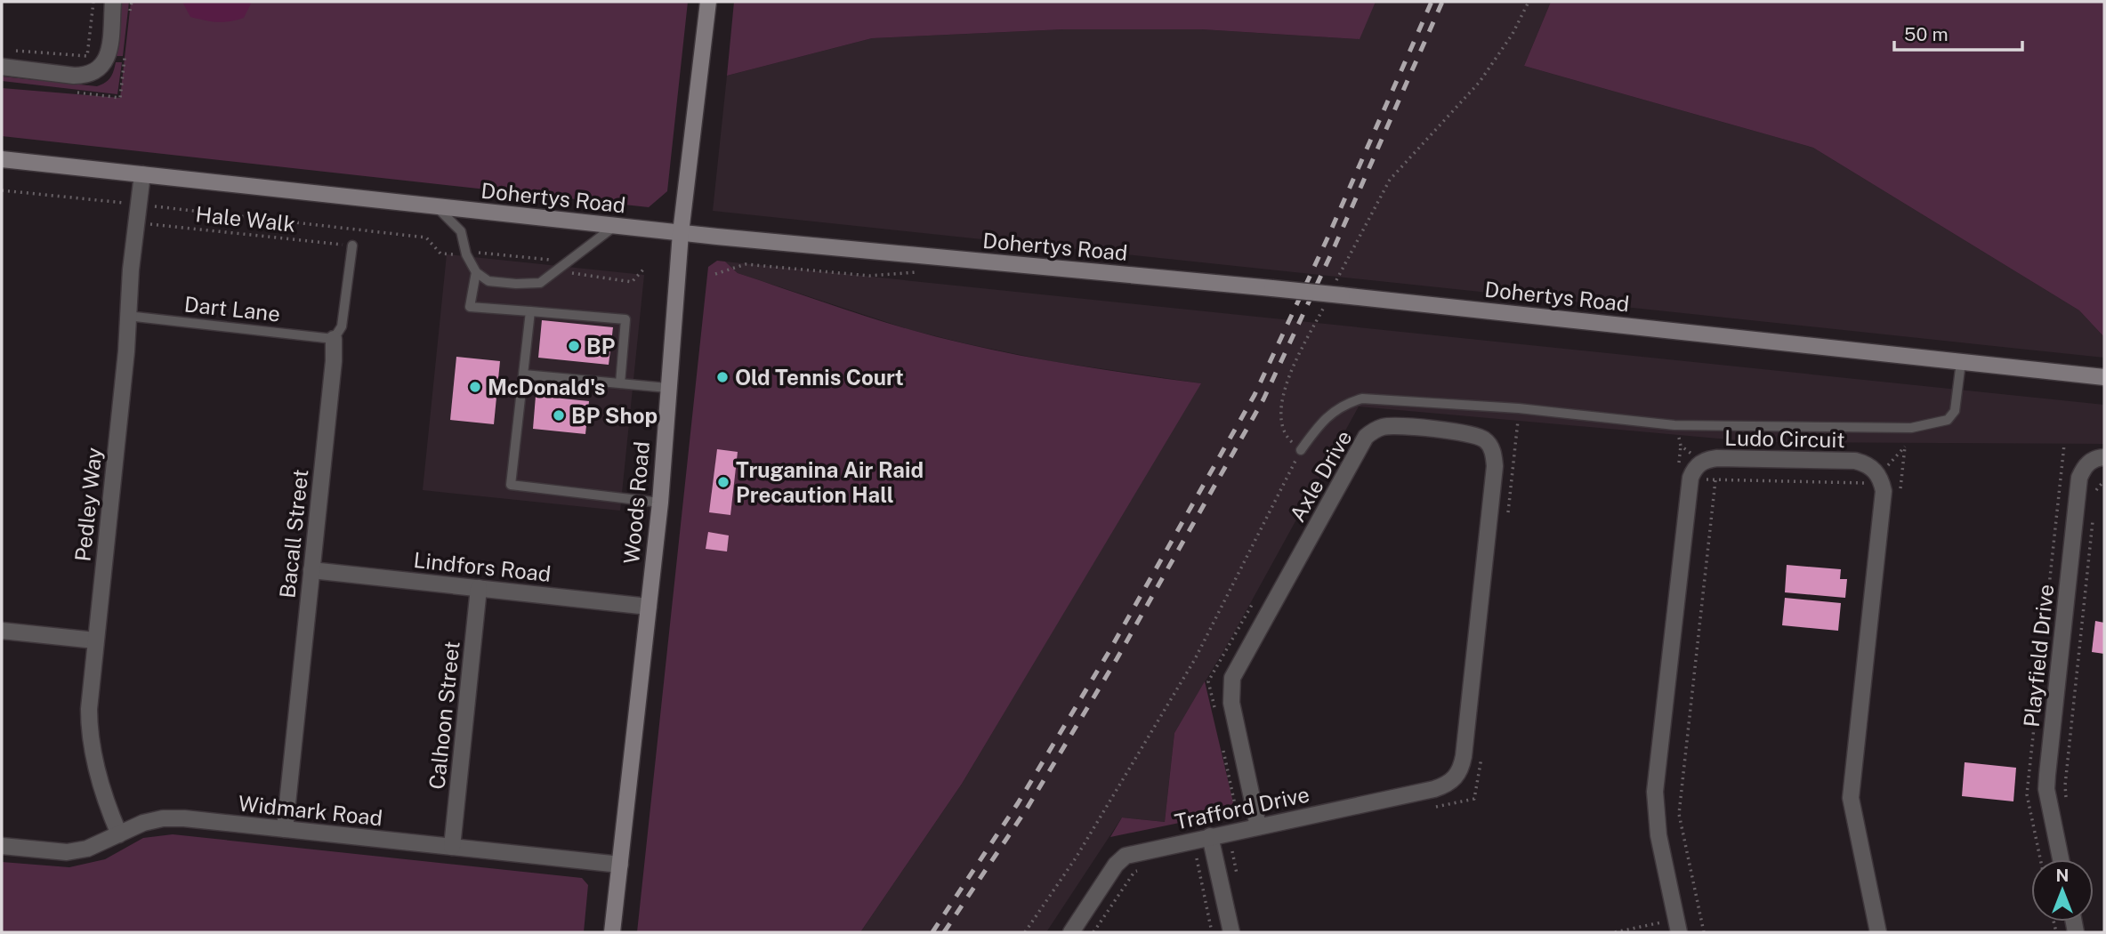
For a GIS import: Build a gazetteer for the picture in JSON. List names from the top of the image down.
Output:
{
  "streets": {
    "main road": ["Dohertys Road", "Woods Road"],
    "street": [
      "Ludo Circuit",
      "Axle Drive",
      "Pedley Way",
      "Bacall Street",
      "Lindfors Road",
      "Playfield Drive",
      "Calhoon Street",
      "Trafford Drive",
      "Widmark Road"
    ],
    "lane": ["Dart Lane"],
    "path": ["Hale Walk"]
  },
  "crossings": [
    ["Dohertys Road", "Woods Road"],
    ["Dohertys Road", "Pedley Way"],
    ["Hale Walk", "Pedley Way"],
    ["Hale Walk", "Bacall Street"],
    ["Dart Lane", "Pedley Way"],
    ["Dart Lane", "Bacall Street"],
    ["Axle Drive", "Trafford Drive"],
    ["Woods Road", "Lindfors Road"],
    ["Woods Road", "Widmark Road"],
    ["Pedley Way", "Widmark Road"],
    ["Bacall Street", "Lindfors Road"],
    ["Bacall Street", "Widmark Road"],
    ["Lindfors Road", "Calhoon Street"],
    ["Calhoon Street", "Widmark Road"]
  ],
  "places": [
    "BP",
    "Old Tennis Court",
    "McDonald's",
    "BP Shop",
    "Truganina Air Raid Precaution Hall"
  ],
  "scale_bar": "50 m",
  "north": "top"
}
